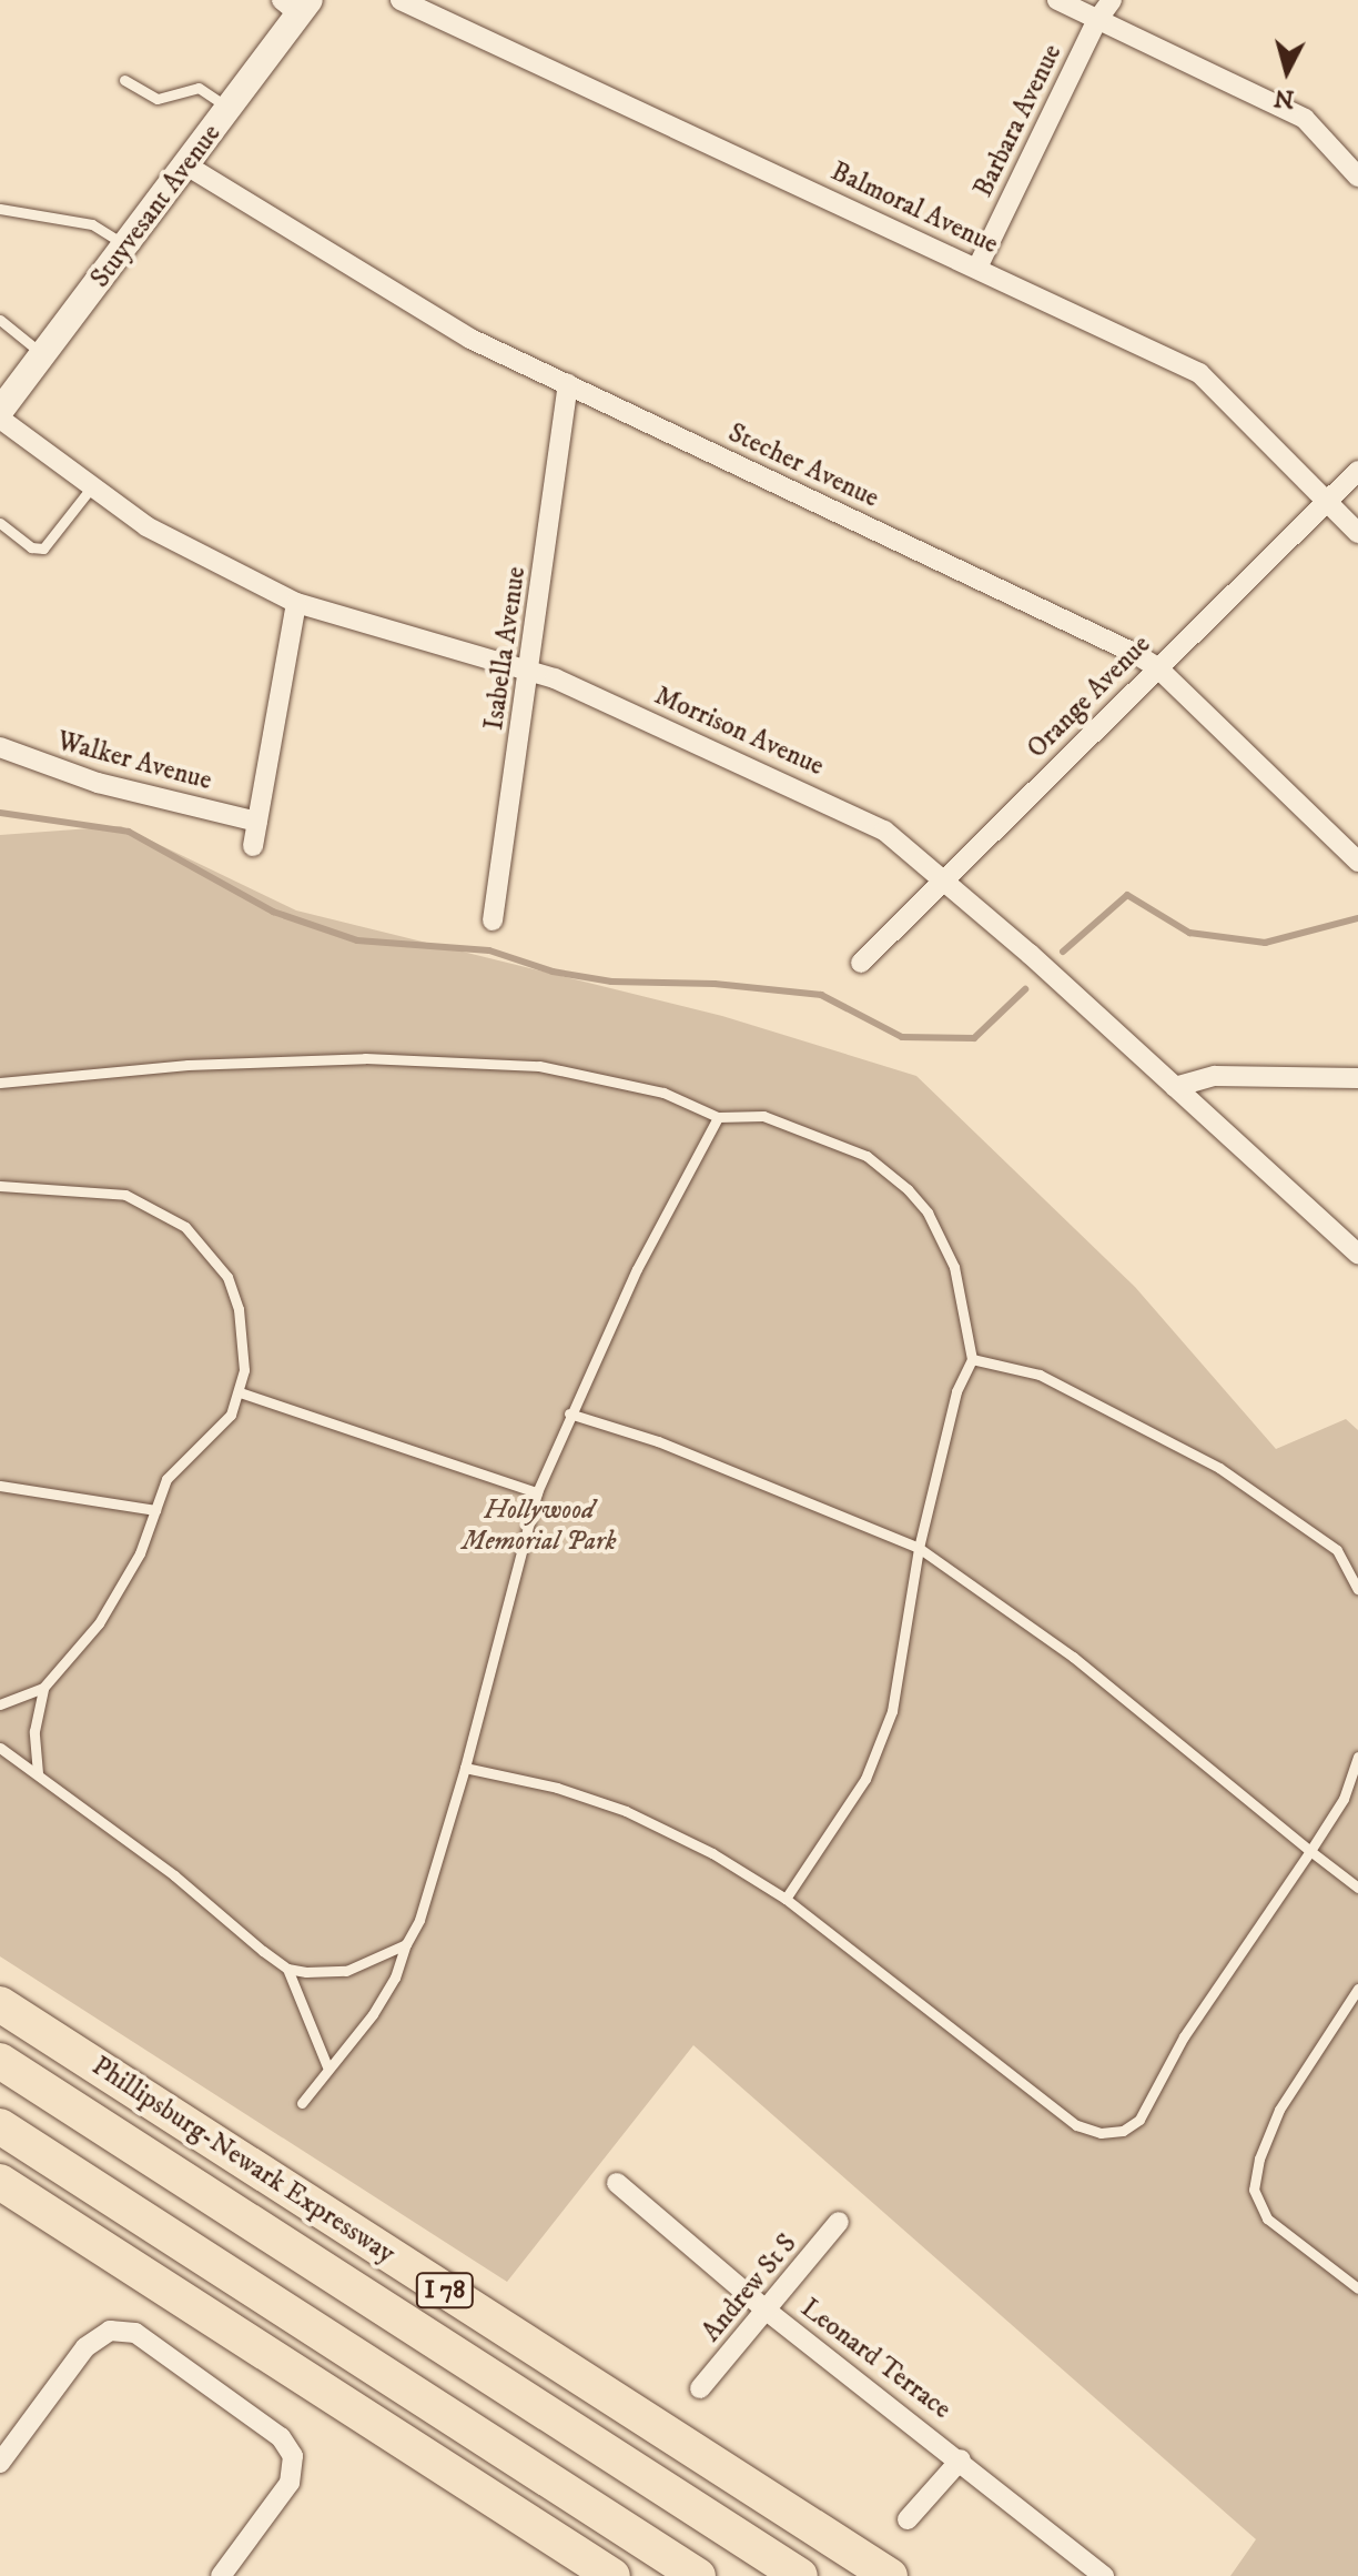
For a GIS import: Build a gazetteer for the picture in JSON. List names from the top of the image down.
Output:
{
  "streets": {
    "highway": ["Phillipsburg-Newark Expressway", "I 78"],
    "main road": ["Stuyvesant Avenue"],
    "street": [
      "Barbara Avenue",
      "Balmoral Avenue",
      "Stecher Avenue",
      "Isabella Avenue",
      "Orange Avenue",
      "Morrison Avenue",
      "Walker Avenue",
      "Andrew St S",
      "Leonard Terrace"
    ]
  },
  "crossings": [
    ["Barbara Avenue", "Balmoral Avenue"],
    ["Stuyvesant Avenue", "Stecher Avenue"],
    ["Balmoral Avenue", "Orange Avenue"],
    ["Stecher Avenue", "Isabella Avenue"],
    ["Stecher Avenue", "Orange Avenue"],
    ["Isabella Avenue", "Morrison Avenue"],
    ["Orange Avenue", "Morrison Avenue"],
    ["Andrew St S", "Leonard Terrace"]
  ],
  "parks": ["Hollywood Memorial Park"],
  "north": "bottom"
}
